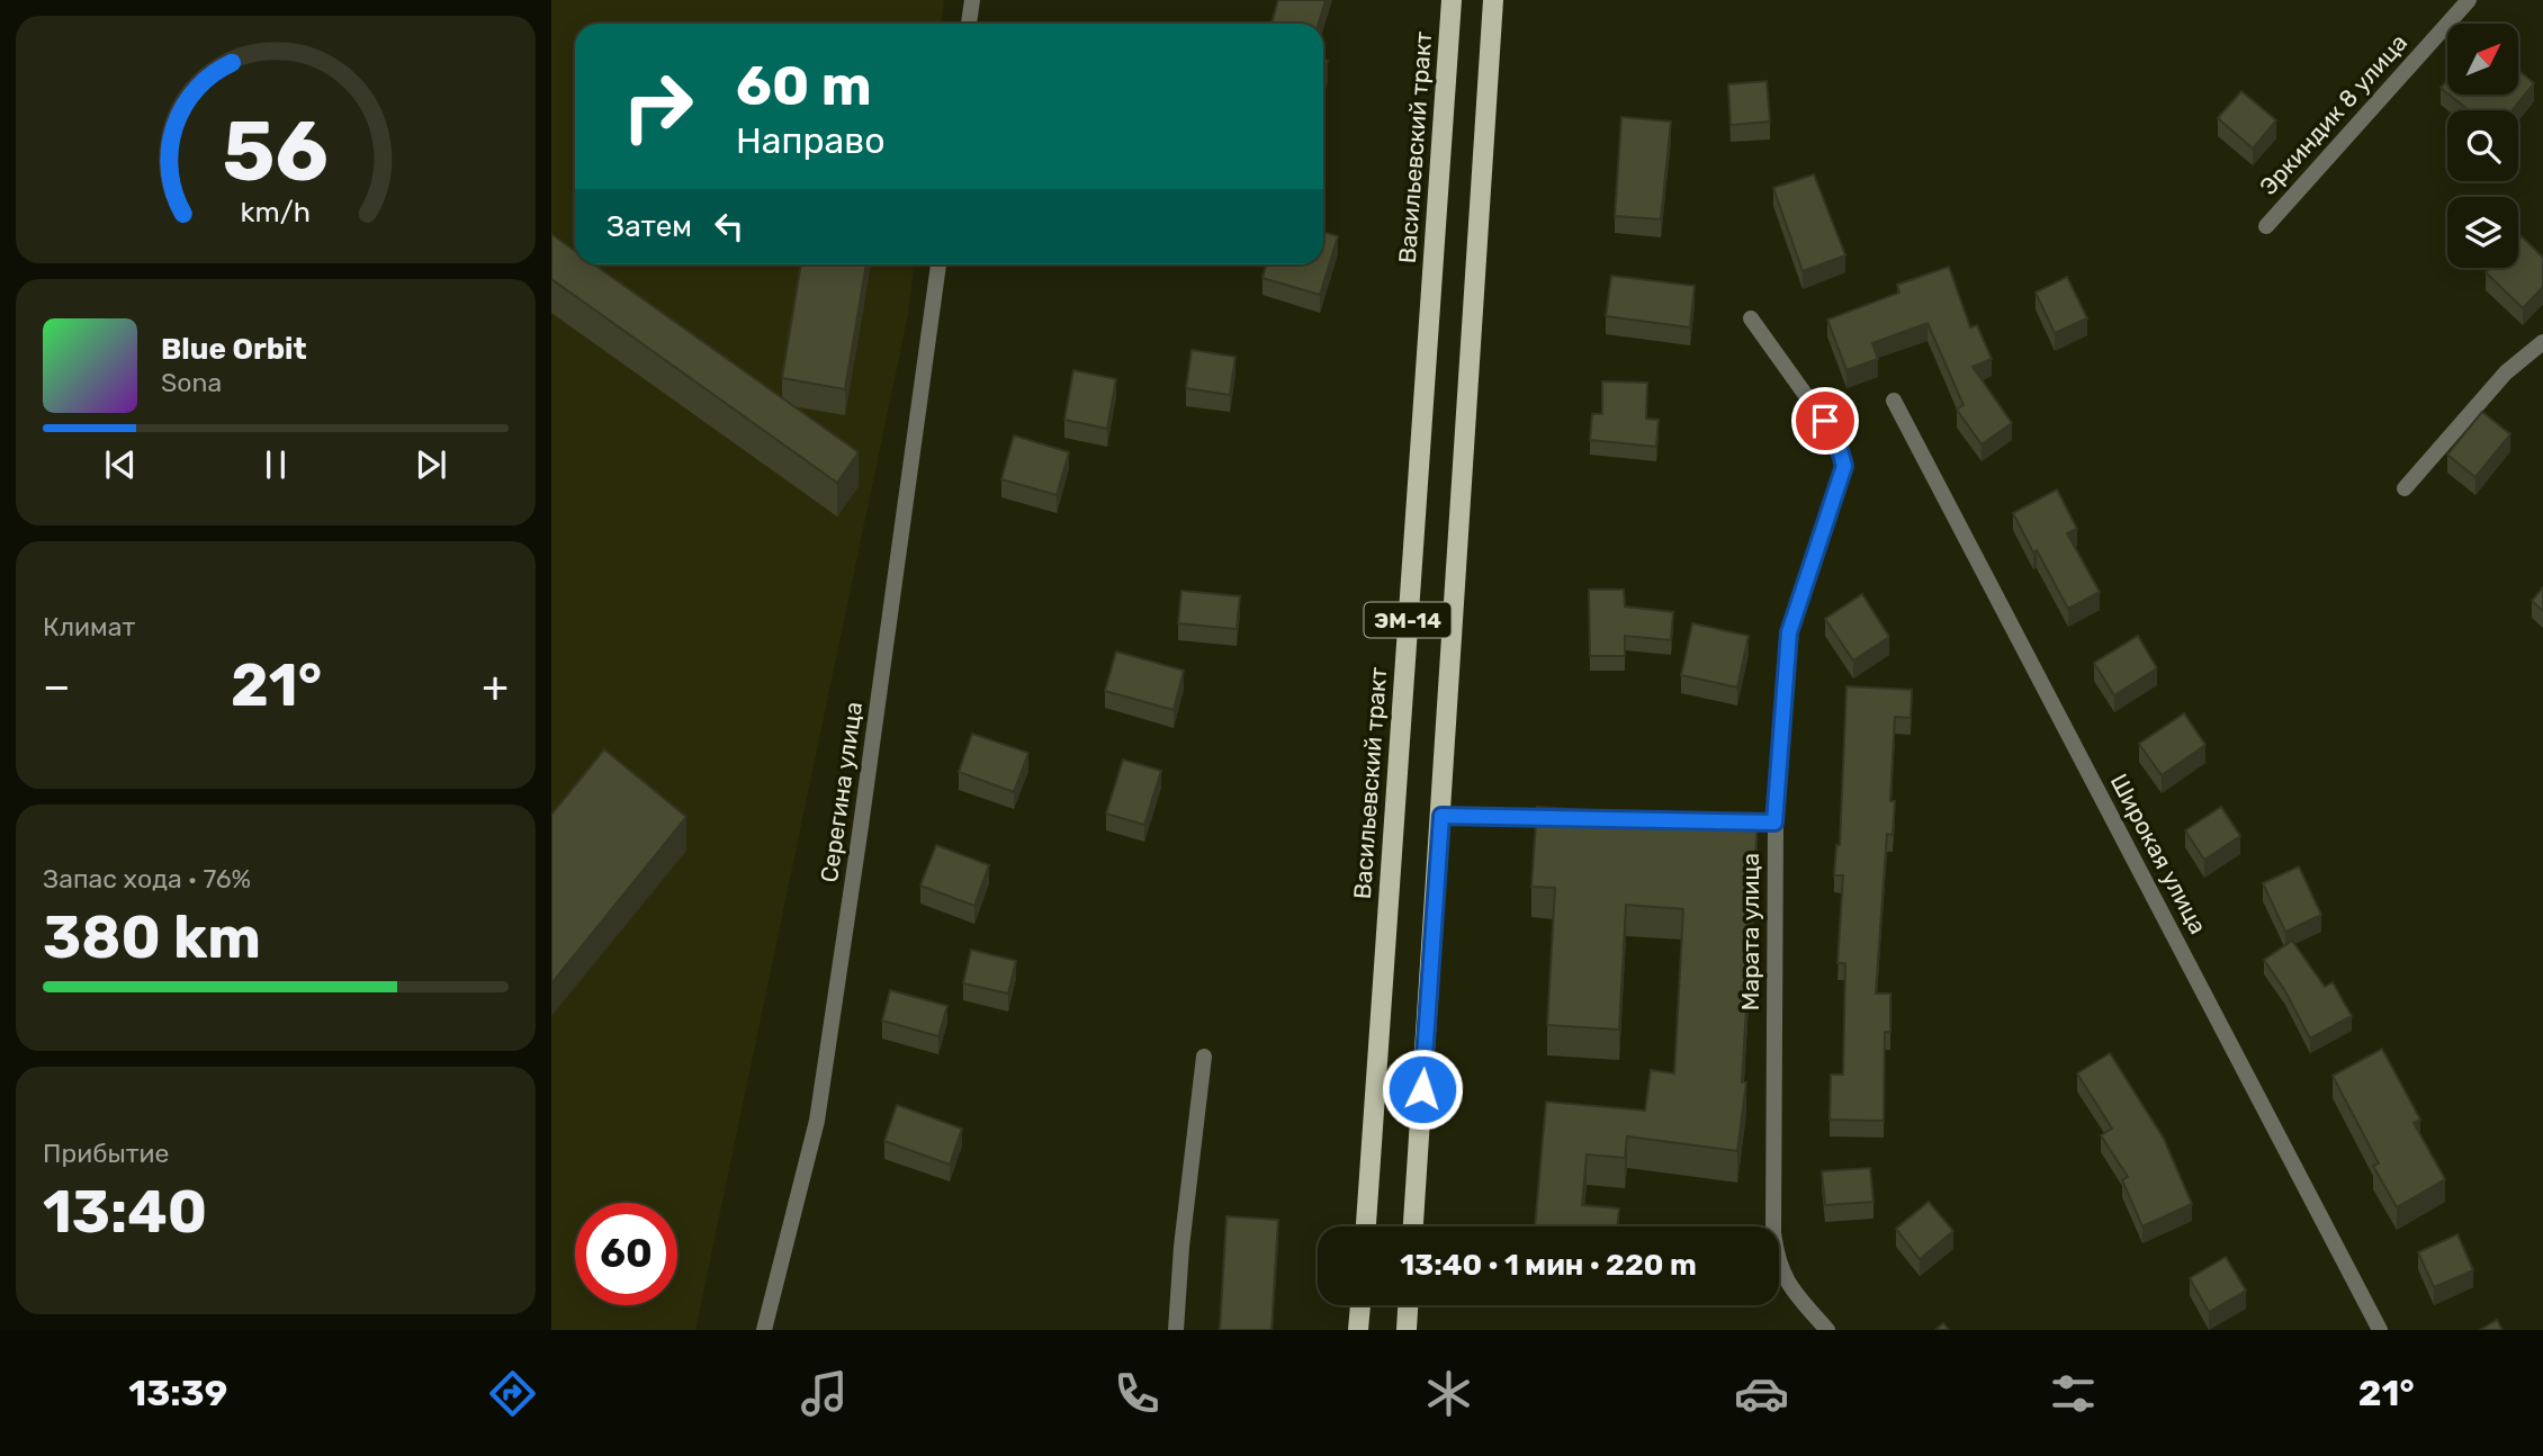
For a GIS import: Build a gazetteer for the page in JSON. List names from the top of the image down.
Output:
{
  "streets": {
    "main road": ["Васильевский тракт", "ЭМ-14"],
    "street": [
      "Эркиндик 8 улица",
      "Серегина улица",
      "Широкая улица",
      "Марата улица"
    ]
  },
  "north": "top right",
  "page": {
    "turn": ["60 m", "Направо"],
    "then": "Затем",
    "song": ["Blue Orbit", "Sona"],
    "tile": [
      "Климат",
      ["Запас хода · 76%", "380 km"],
      ["Прибытие", "13:40"]
    ],
    "heat": ["−", "21°", "+"],
    "limit": "60",
    "trip": "13:40 · 1 мин · 220 m",
    "tabs": ["13:39", "21°"],
    "gauge": ["56", "km/h"]
  }
}
